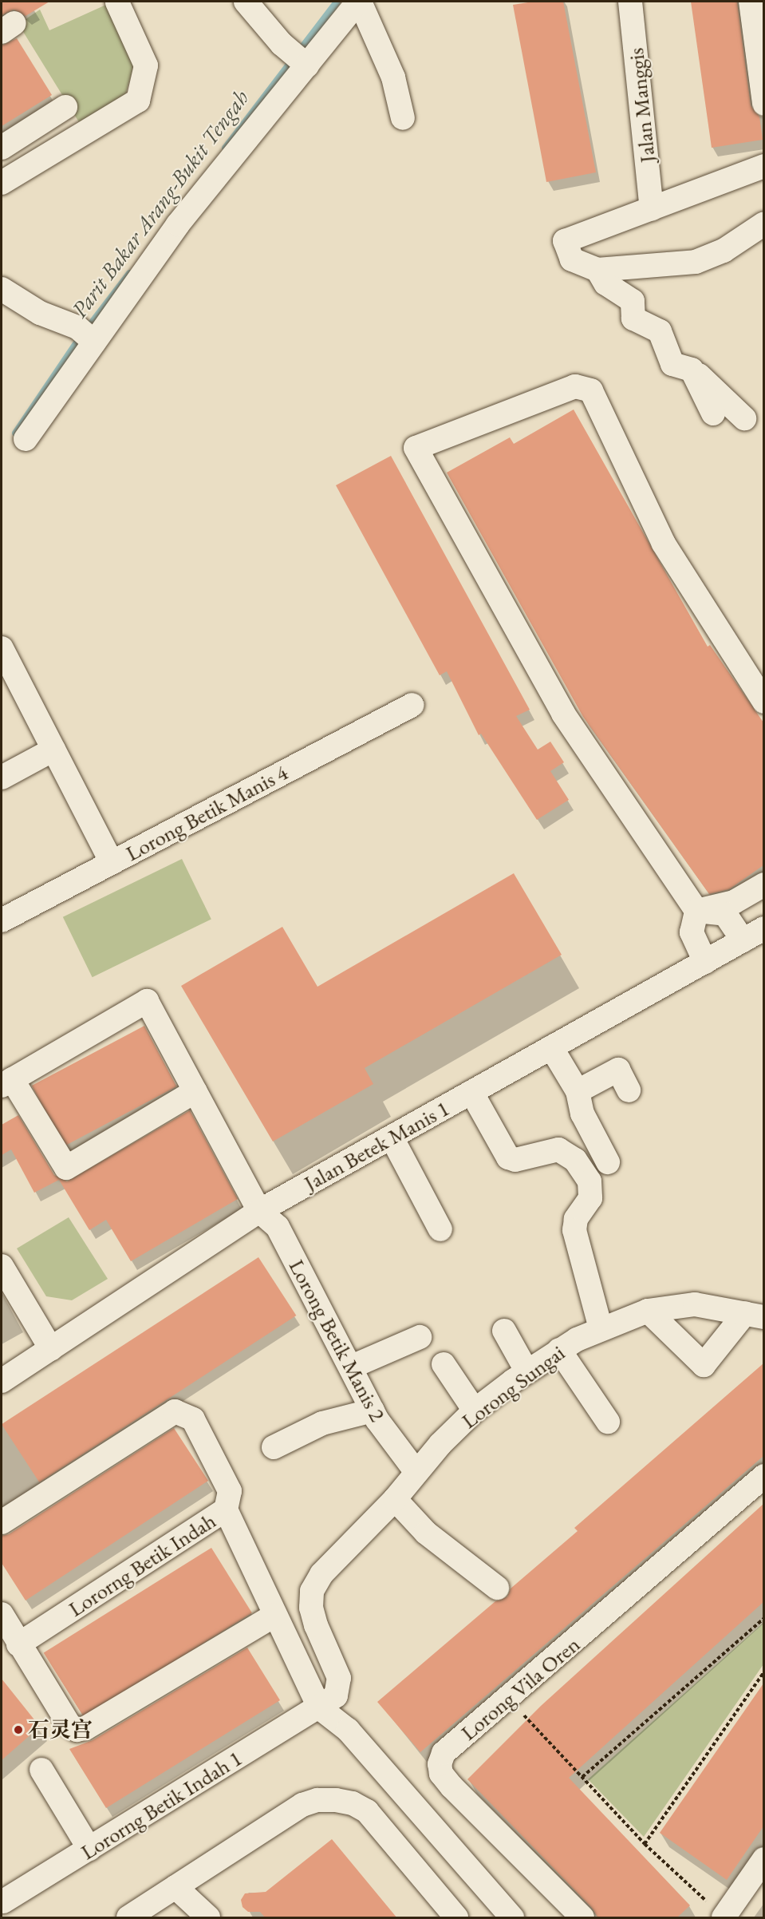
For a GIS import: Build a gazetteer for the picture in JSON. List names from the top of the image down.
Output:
{
  "streets": {
    "street": [
      "Jalan Manggis",
      "Lorong Betik Manis 4",
      "Jalan Betek Manis 1",
      "Lorong Betik Manis 2",
      "Lorong Sungai",
      "Lororng Betik Indah",
      "Lorong Vila Oren",
      "Lororng Betik Indah 1"
    ]
  },
  "crossings": [
    ["Jalan Betek Manis 1", "Lorong Betik Manis 2"],
    ["Lorong Betik Manis 2", "Lorong Sungai"],
    ["Lorong Sungai", "Lororng Betik Indah 1"],
    ["Lororng Betik Indah", "Lororng Betik Indah 1"]
  ],
  "water": ["Parit Bakar Arang-Bukit Tengah"],
  "places": ["石灵宫"]
}
